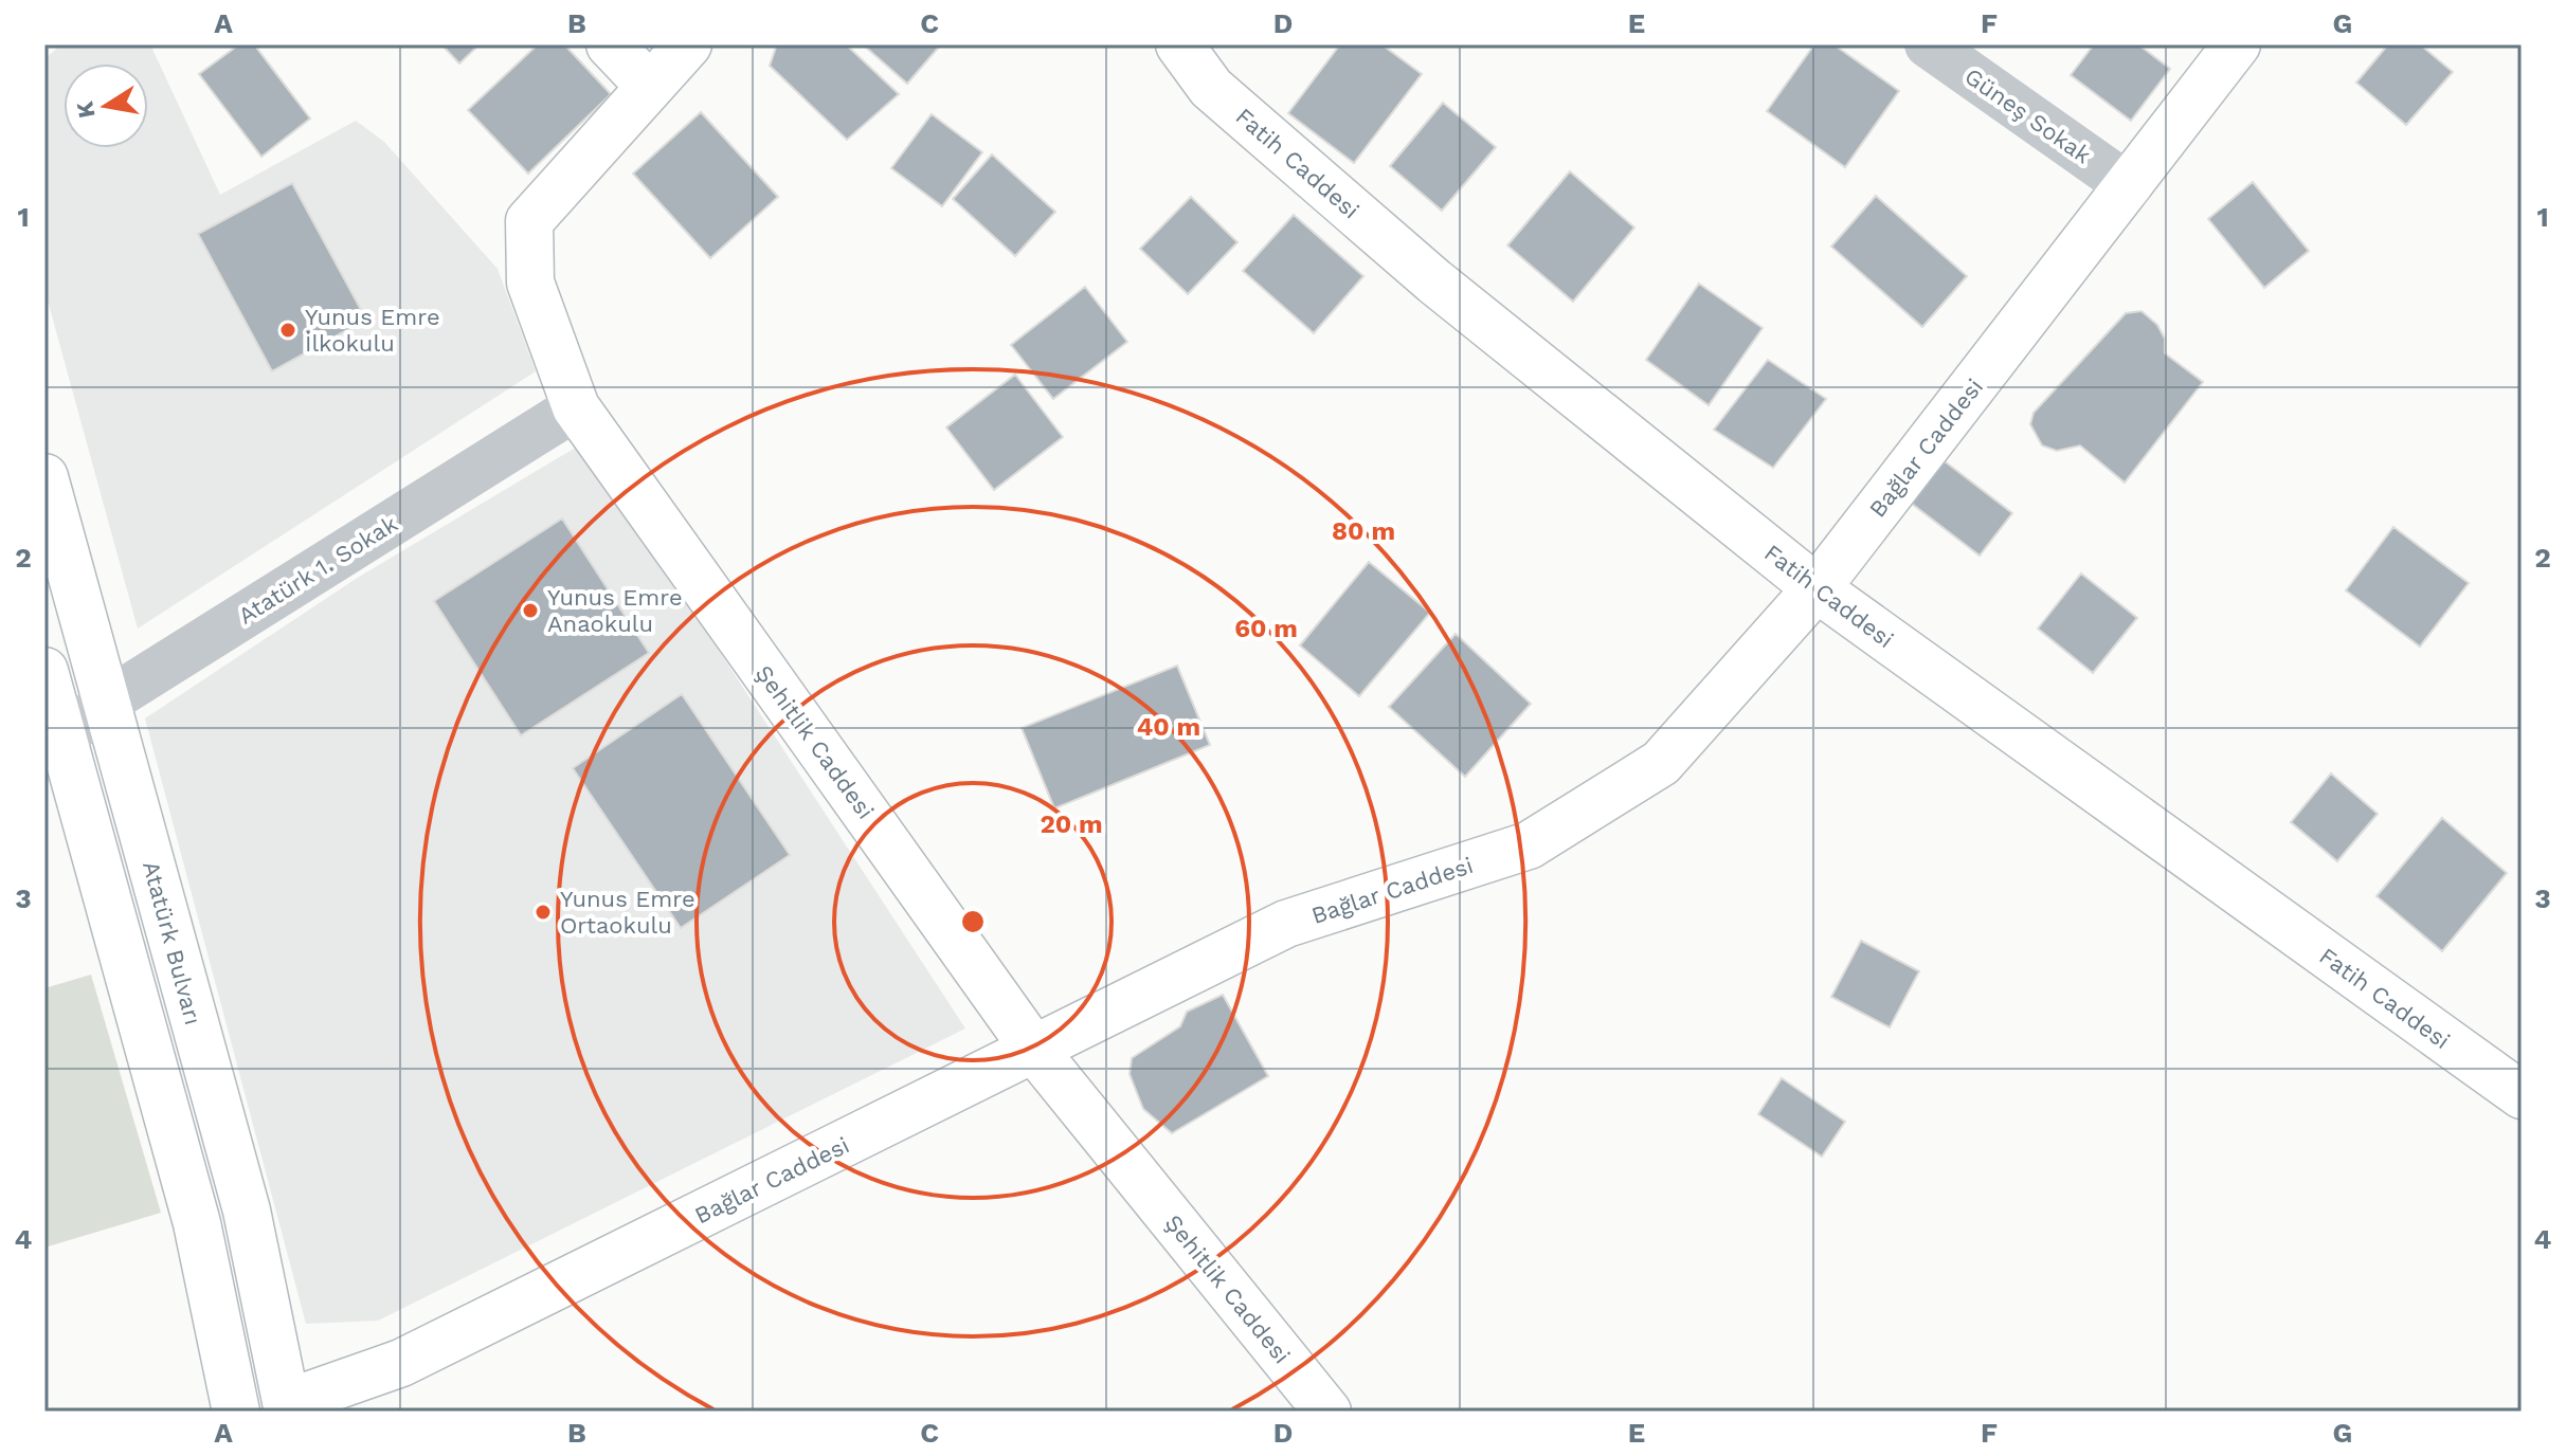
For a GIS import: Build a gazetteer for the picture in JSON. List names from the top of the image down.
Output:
{
  "streets": {
    "street": [
      "Güneş Sokak",
      "Fatih Caddesi",
      "Bağlar Caddesi",
      "Atatürk 1. Sokak",
      "Şehitlik Caddesi",
      "Atatürk Bulvarı"
    ]
  },
  "crossings": [
    ["Güneş Sokak", "Bağlar Caddesi"],
    ["Fatih Caddesi", "Bağlar Caddesi"],
    ["Bağlar Caddesi", "Şehitlik Caddesi"],
    ["Bağlar Caddesi", "Atatürk Bulvarı"],
    ["Atatürk 1. Sokak", "Şehitlik Caddesi"],
    ["Atatürk 1. Sokak", "Atatürk Bulvarı"]
  ],
  "places": ["Yunus Emre İlkokulu", "Yunus Emre Anaokulu", "Yunus Emre Ortaokulu"],
  "north": "left",
  "grid": {
    "columns": [
      "A",
      "B",
      "C",
      "D",
      "E",
      "F",
      "G"
    ],
    "rows": [
      "1",
      "2",
      "3",
      "4"
    ]
  },
  "rings": [
    "80 m",
    "60 m",
    "40 m",
    "20 m"
  ]
}
